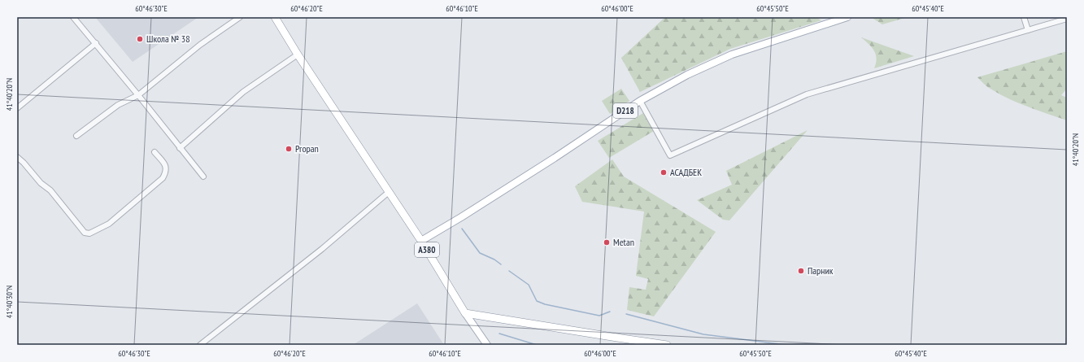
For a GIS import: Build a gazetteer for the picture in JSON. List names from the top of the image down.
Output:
{
  "streets": {
    "highway": ["A380"],
    "main road": ["D218"]
  },
  "crossings": [
    ["D218", "A380"]
  ],
  "places": [
    "Школа № 38",
    "Propan",
    "АСАДБЕК",
    "Metan",
    "Парник"
  ],
  "coordinates": [
    "60°46'30\"E",
    "60°46'20\"E",
    "60°46'10\"E",
    "60°46'00\"E",
    "60°45'50\"E",
    "60°45'40\"E",
    "41°40'20\"N",
    "41°40'30\"N"
  ]
}
